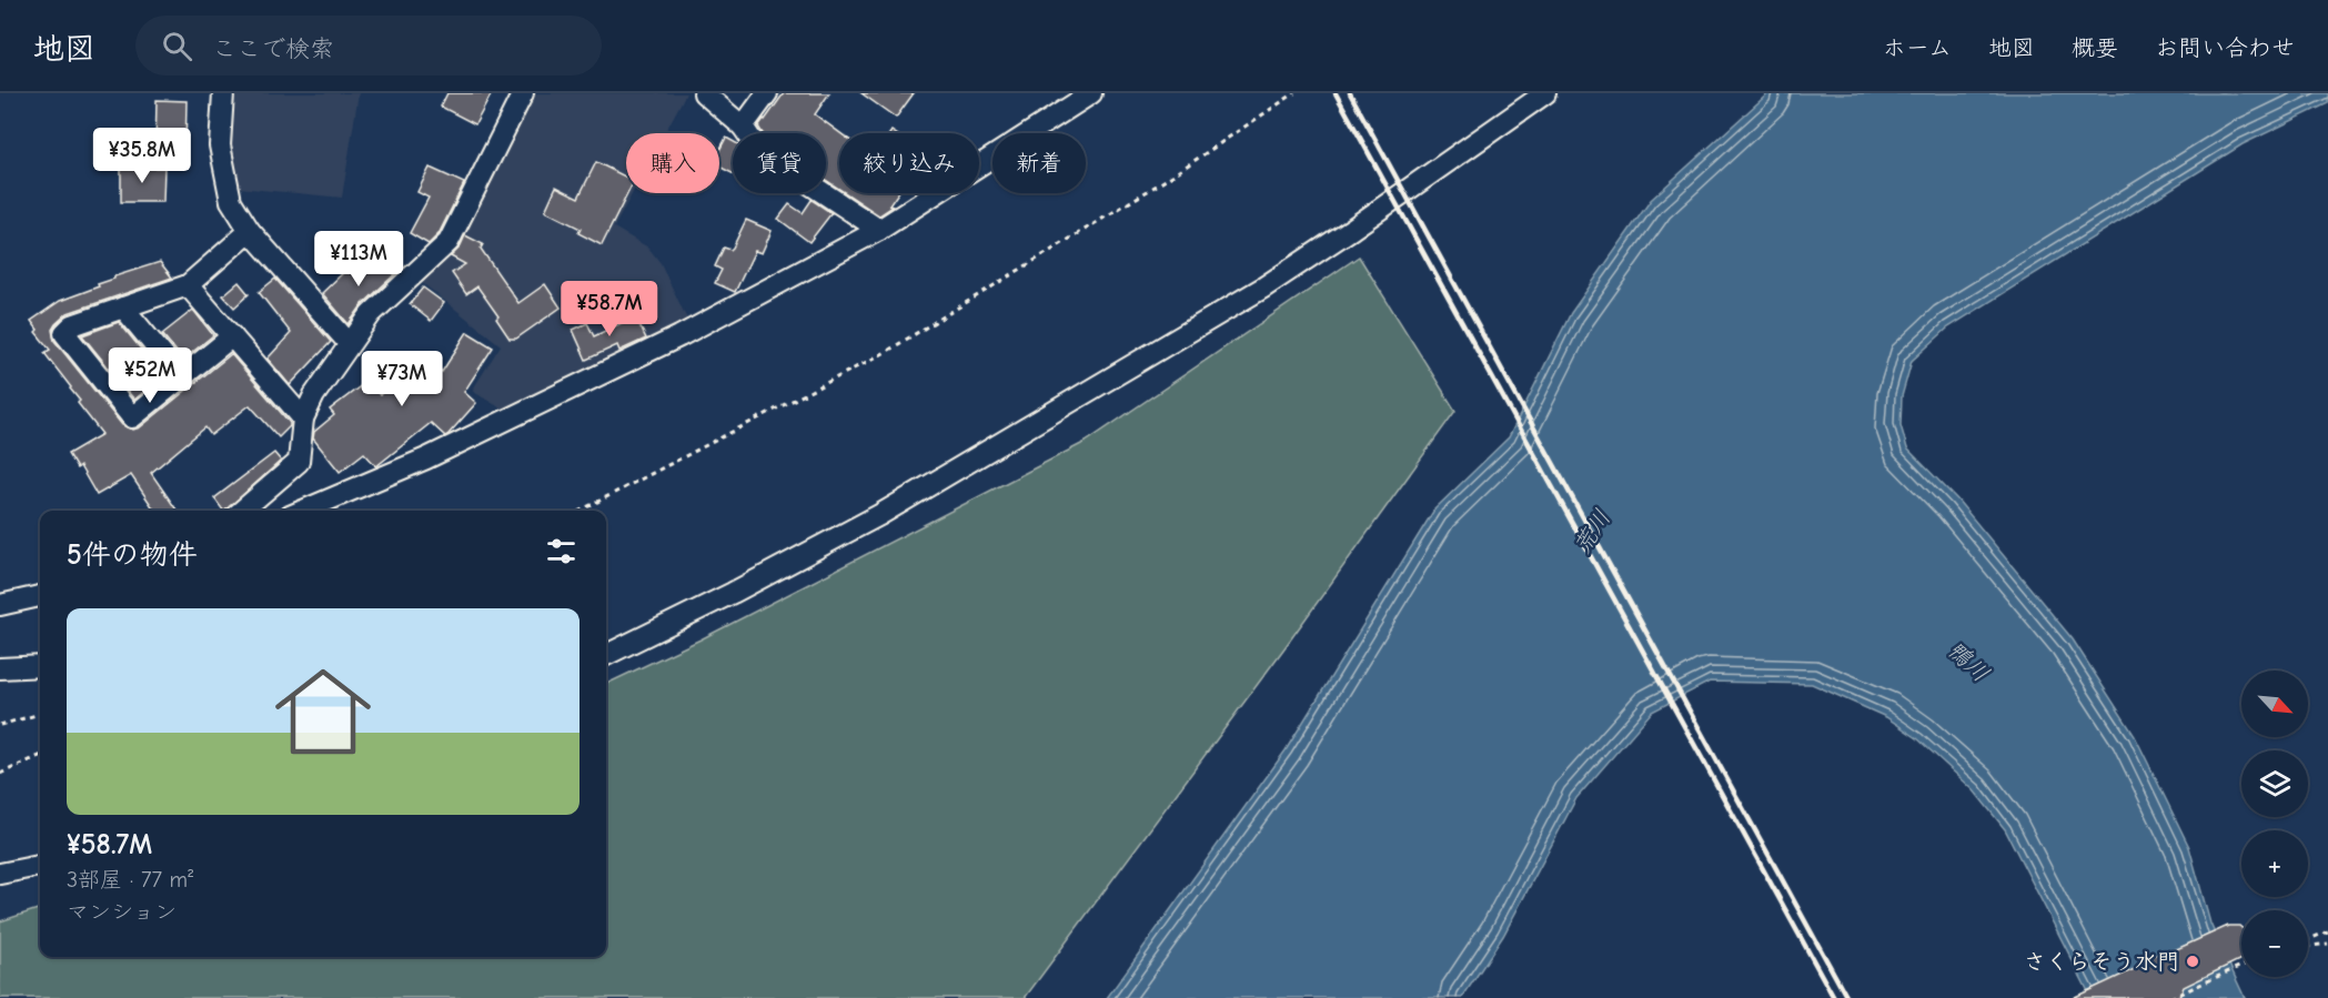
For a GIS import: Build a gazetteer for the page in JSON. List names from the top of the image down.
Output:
{
  "water": ["荒川", "鴨川"],
  "places": ["さくらそう水門"],
  "north": "bottom right",
  "page": {
    "header": "地図",
    "search": "ここで検索",
    "nav": [
      "ホーム",
      "地図",
      "概要",
      "お問い合わせ"
    ],
    "price": [
      "¥35.8M",
      "¥113M",
      "¥58.7M",
      "¥52M",
      "¥73M"
    ],
    "chip": [
      "購入",
      "賃貸",
      "絞り込み",
      "新着"
    ],
    "heading": "5件の物件",
    "list": [
      {
        "name": "¥58.7M",
        "note": "3部屋 · 77 m² · マンション"
      }
    ],
    "map_buttons": ["+", "−"]
  }
}
